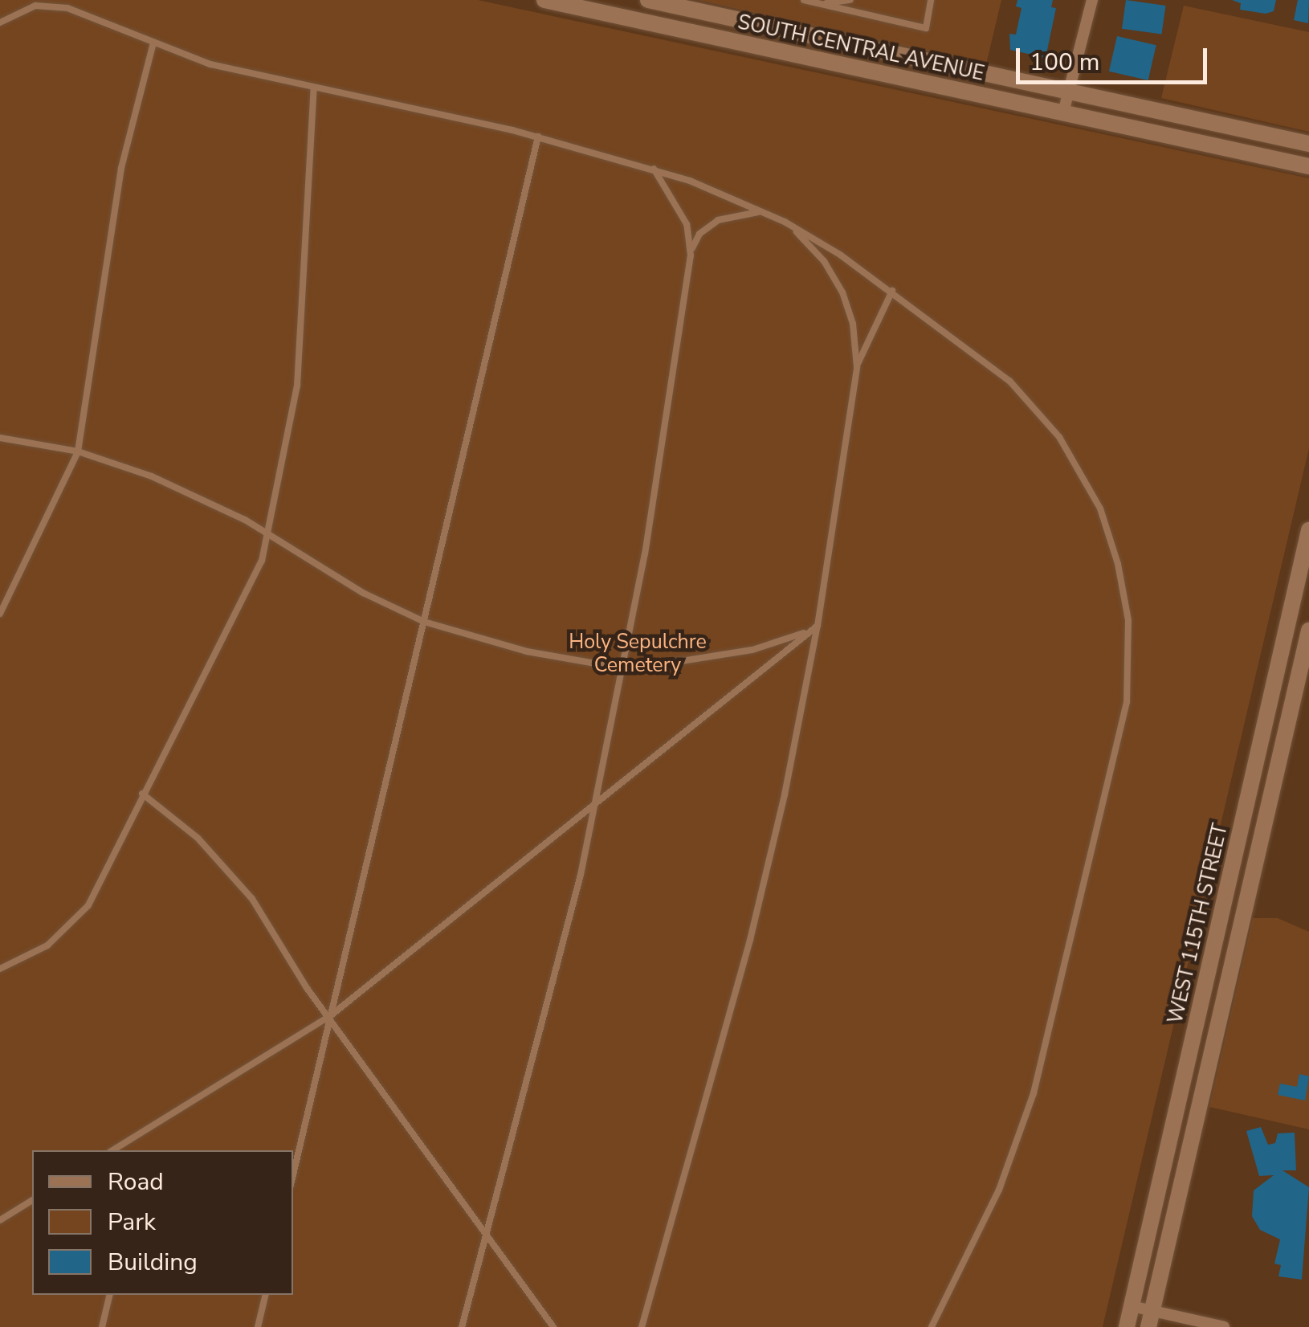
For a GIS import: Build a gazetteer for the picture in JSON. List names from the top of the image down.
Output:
{
  "streets": {
    "street": ["SOUTH CENTRAL AVENUE", "WEST 115TH STREET"]
  },
  "parks": ["Holy Sepulchre Cemetery"],
  "legend": ["Road", "Park", "Building"],
  "scale_bar": "100 m"
}
